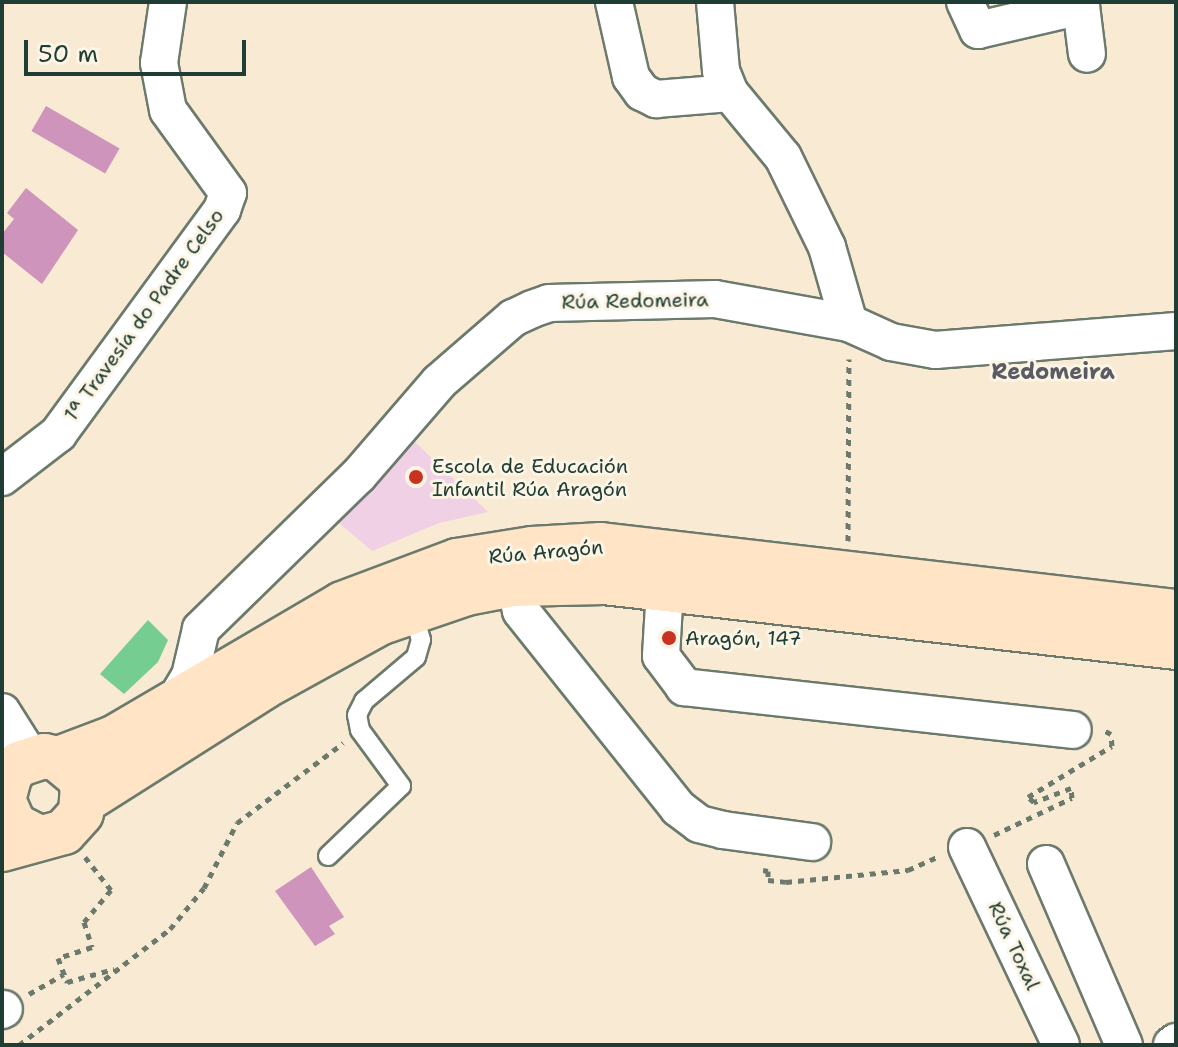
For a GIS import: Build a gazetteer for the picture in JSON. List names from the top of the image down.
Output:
{
  "streets": {
    "main road": ["Rúa Aragón"],
    "street": ["Rúa Redomeira", "1ª Travesía do Padre Celso", "Rúa Toxal"]
  },
  "crossings": [
    ["Rúa Redomeira", "Rúa Aragón"]
  ],
  "districts": ["Redomeira"],
  "places": ["Escola de Educación Infantil Rúa Aragón", "Aragón, 147"],
  "scale_bar": "50 m"
}
